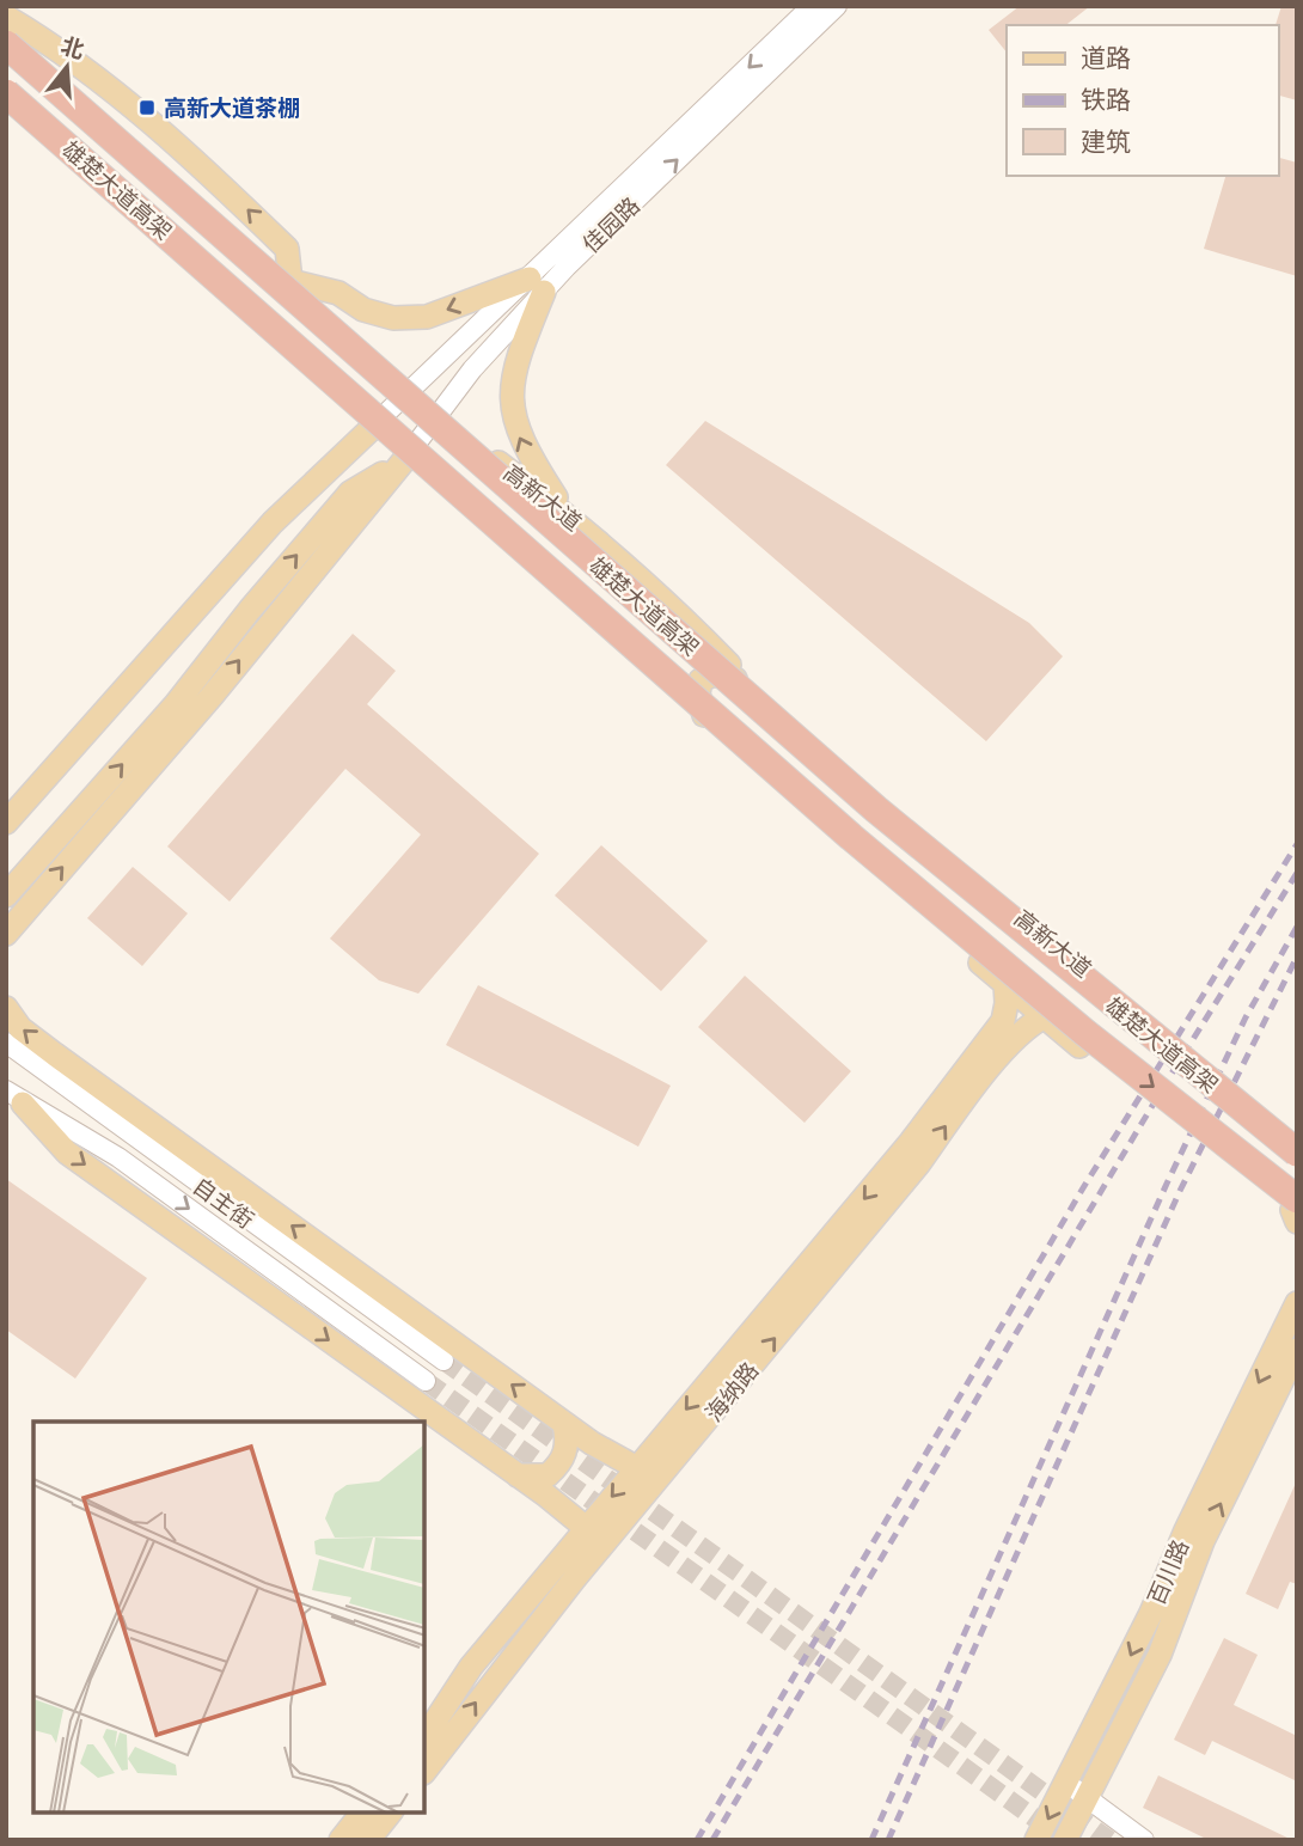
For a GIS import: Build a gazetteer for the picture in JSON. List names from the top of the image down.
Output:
{
  "streets": {
    "highway": ["雄楚大道高架"],
    "main road": ["高新大道", "海纳路", "百川路"],
    "street": ["佳园路", "自主街"]
  },
  "crossings": [
    ["佳园路", "高新大道"]
  ],
  "places": {
    "transit": ["高新大道茶棚"]
  },
  "legend": ["道路", "铁路", "建筑"],
  "north": "top"
}
